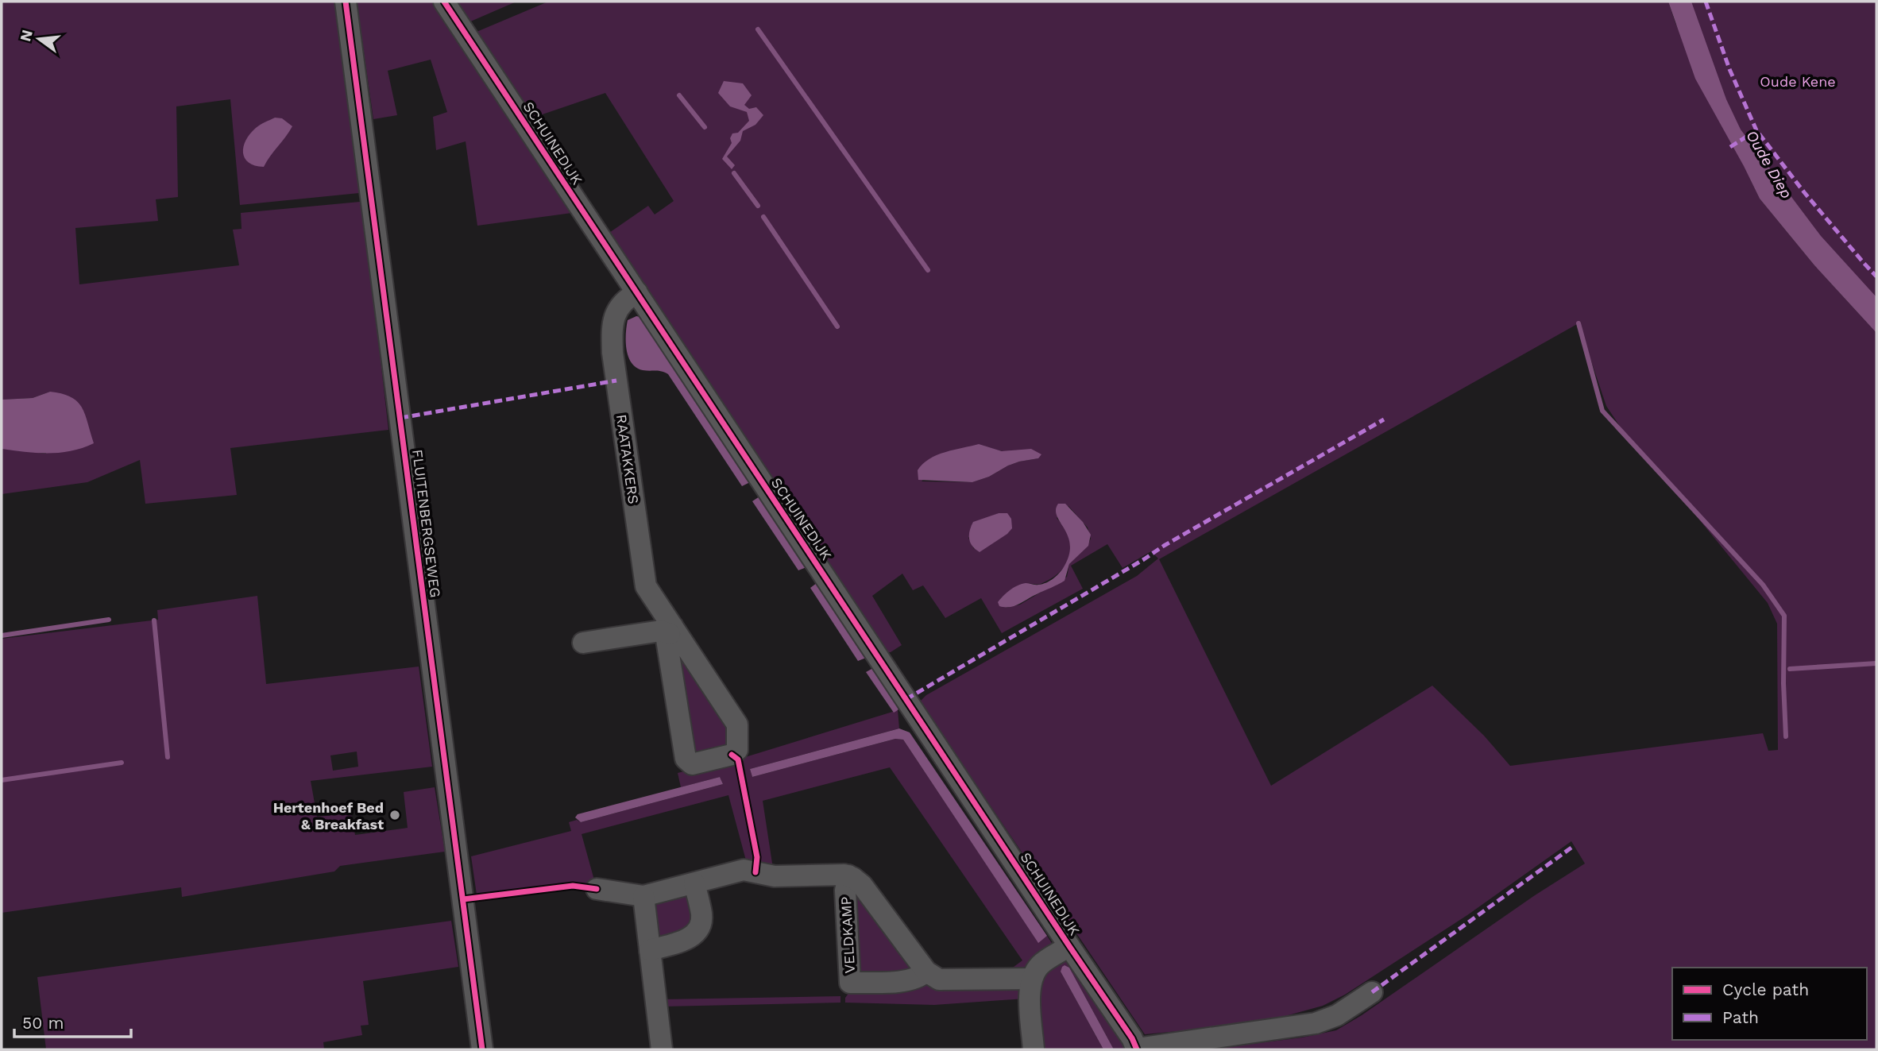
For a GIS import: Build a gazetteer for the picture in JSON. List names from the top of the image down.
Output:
{
  "streets": {
    "street": [
      "SCHUINEDIJK",
      "RAATAKKERS",
      "FLUITENBERGSEWEG",
      "VELDKAMP"
    ]
  },
  "crossings": [
    ["SCHUINEDIJK", "RAATAKKERS"]
  ],
  "water": ["Oude Diep"],
  "parks": ["Oude Kene"],
  "places": ["Hertenhoef Bed & Breakfast"],
  "legend": ["Cycle path", "Path"],
  "scale_bar": "50 m",
  "north": "left"
}
